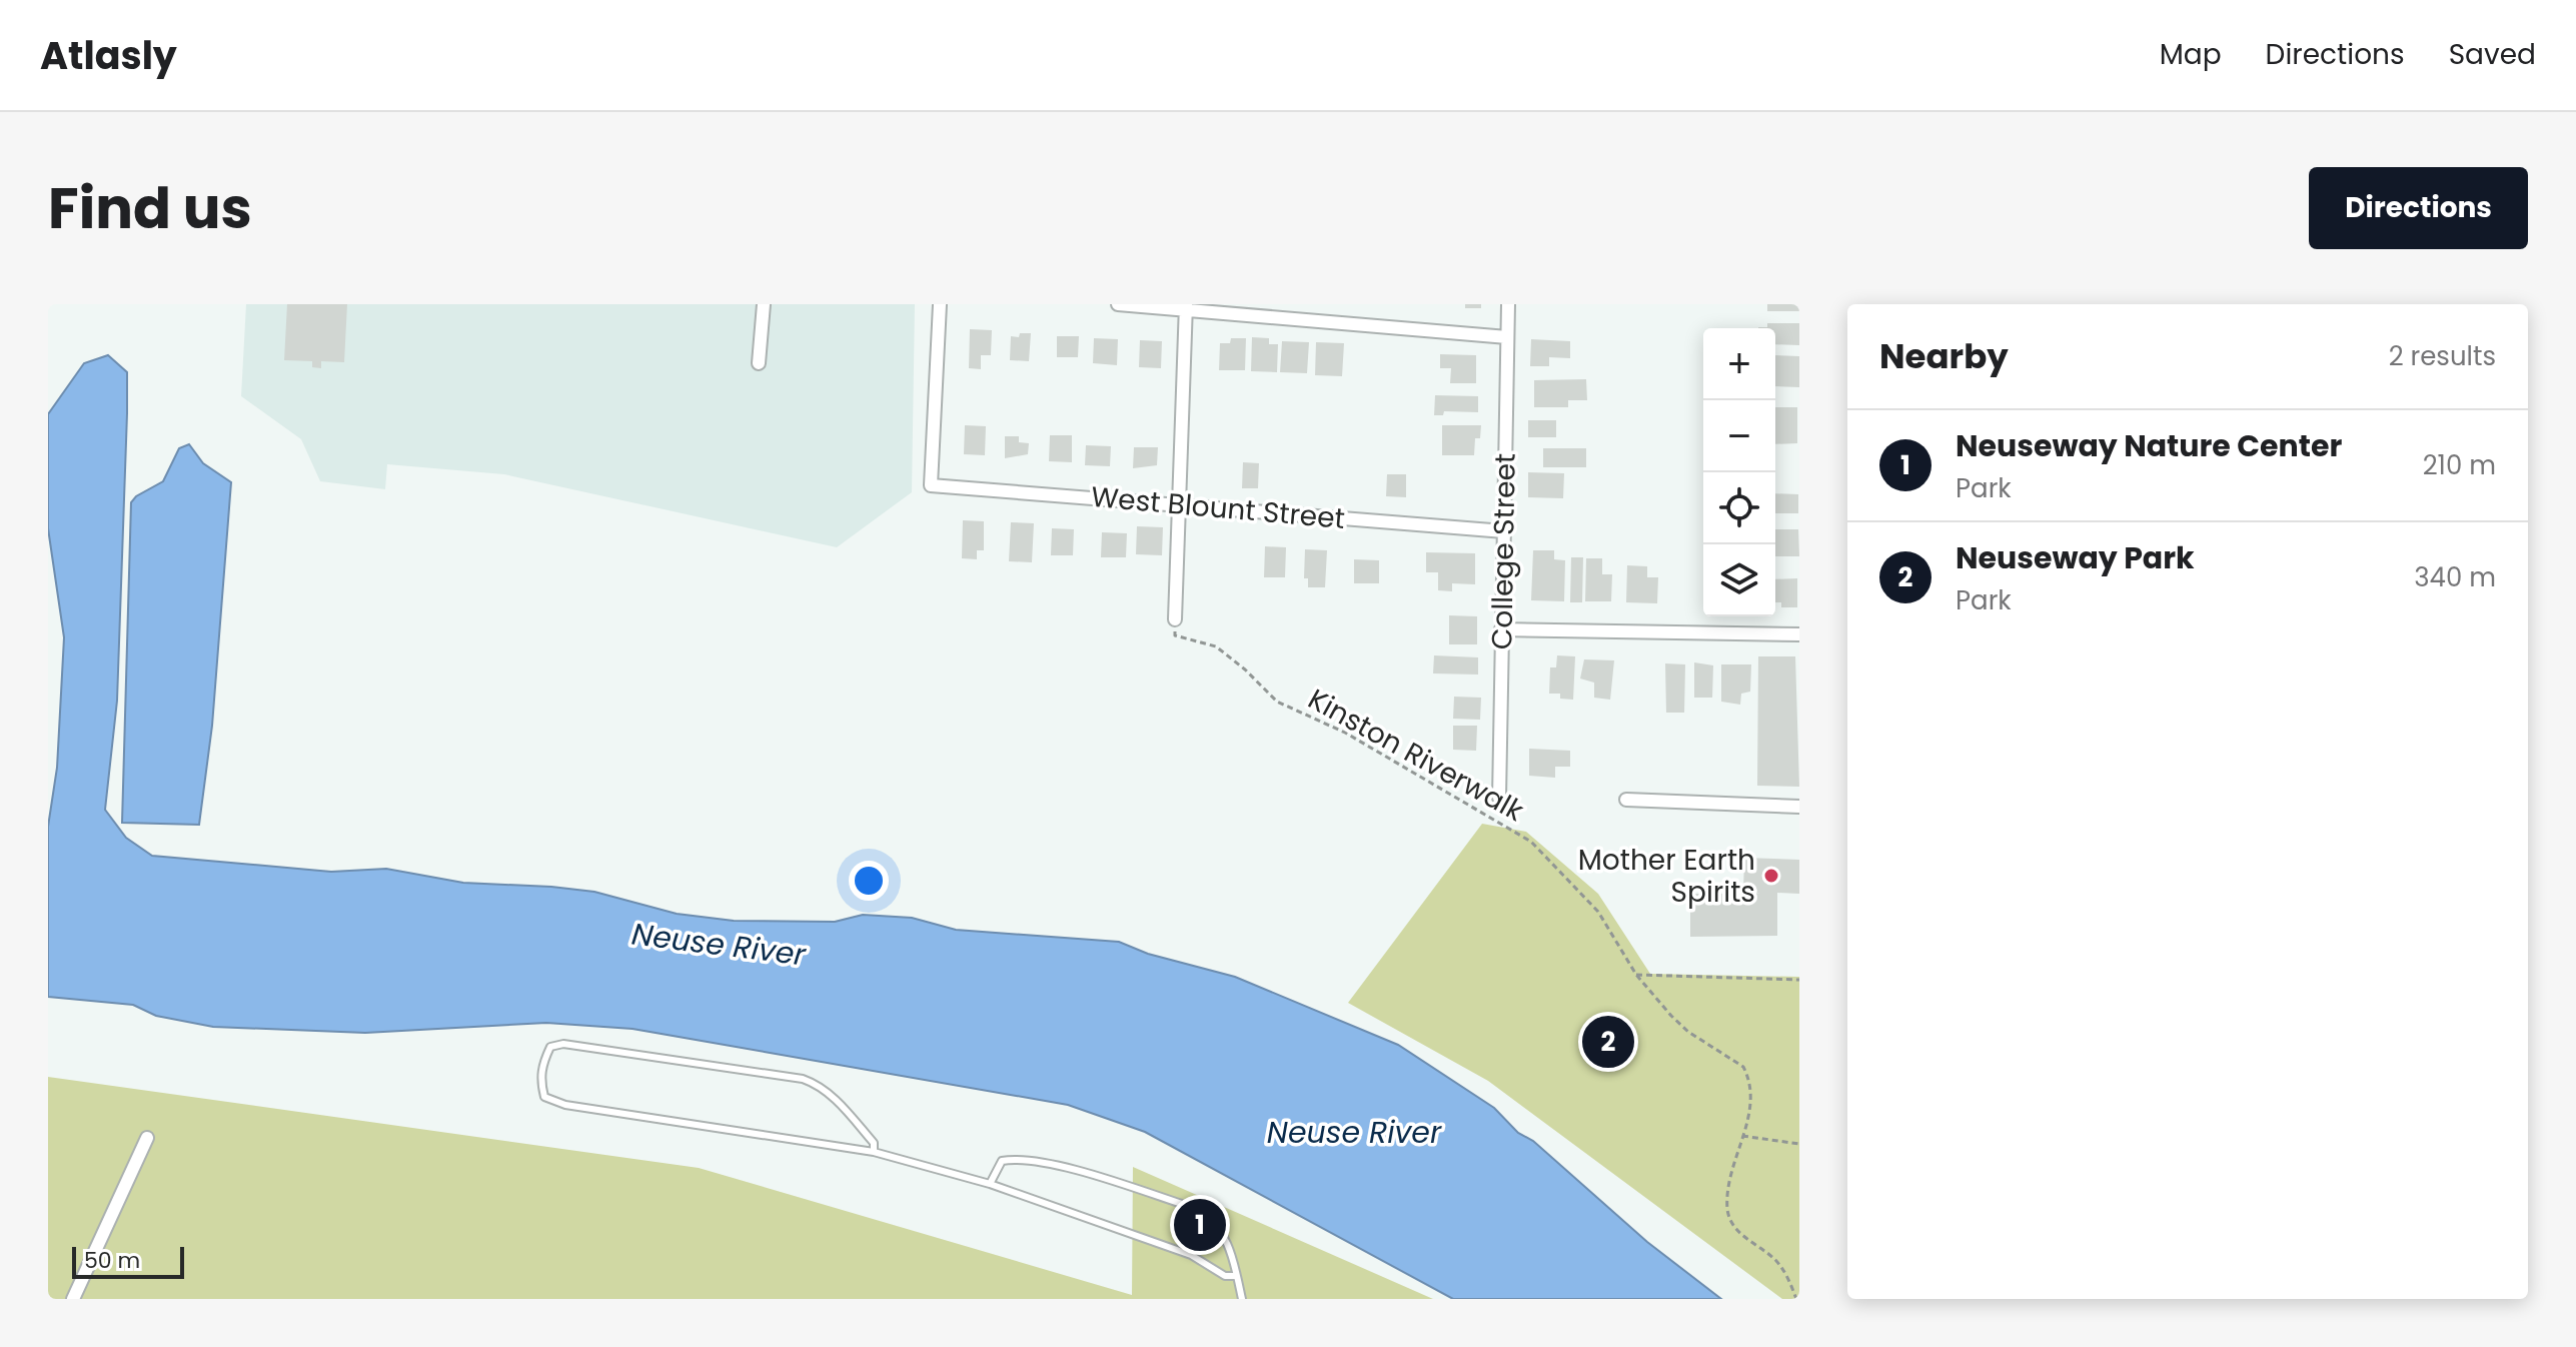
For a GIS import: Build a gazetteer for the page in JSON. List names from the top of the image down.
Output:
{
  "streets": {
    "street": ["West Blount Street", "College Street"],
    "path": ["Kinston Riverwalk"]
  },
  "crossings": [
    ["West Blount Street", "College Street"]
  ],
  "water": ["Neuse River"],
  "places": ["Mother Earth Spirits"],
  "scale_bar": "50 m",
  "page": {
    "header": "Atlasly",
    "nav": ["Map", "Directions", "Saved"],
    "title": "Find us",
    "buttons": "Directions",
    "heading": ["Nearby", "2 results"],
    "map_buttons": ["+", "−"],
    "list": [
      {
        "mark": "1",
        "name": "Neuseway Nature Center",
        "note": "Park",
        "value": "210 m"
      },
      {
        "mark": "2",
        "name": "Neuseway Park",
        "note": "Park",
        "value": "340 m"
      }
    ],
    "pins": ["2", "1"],
    "scale": "50 m"
  }
}
